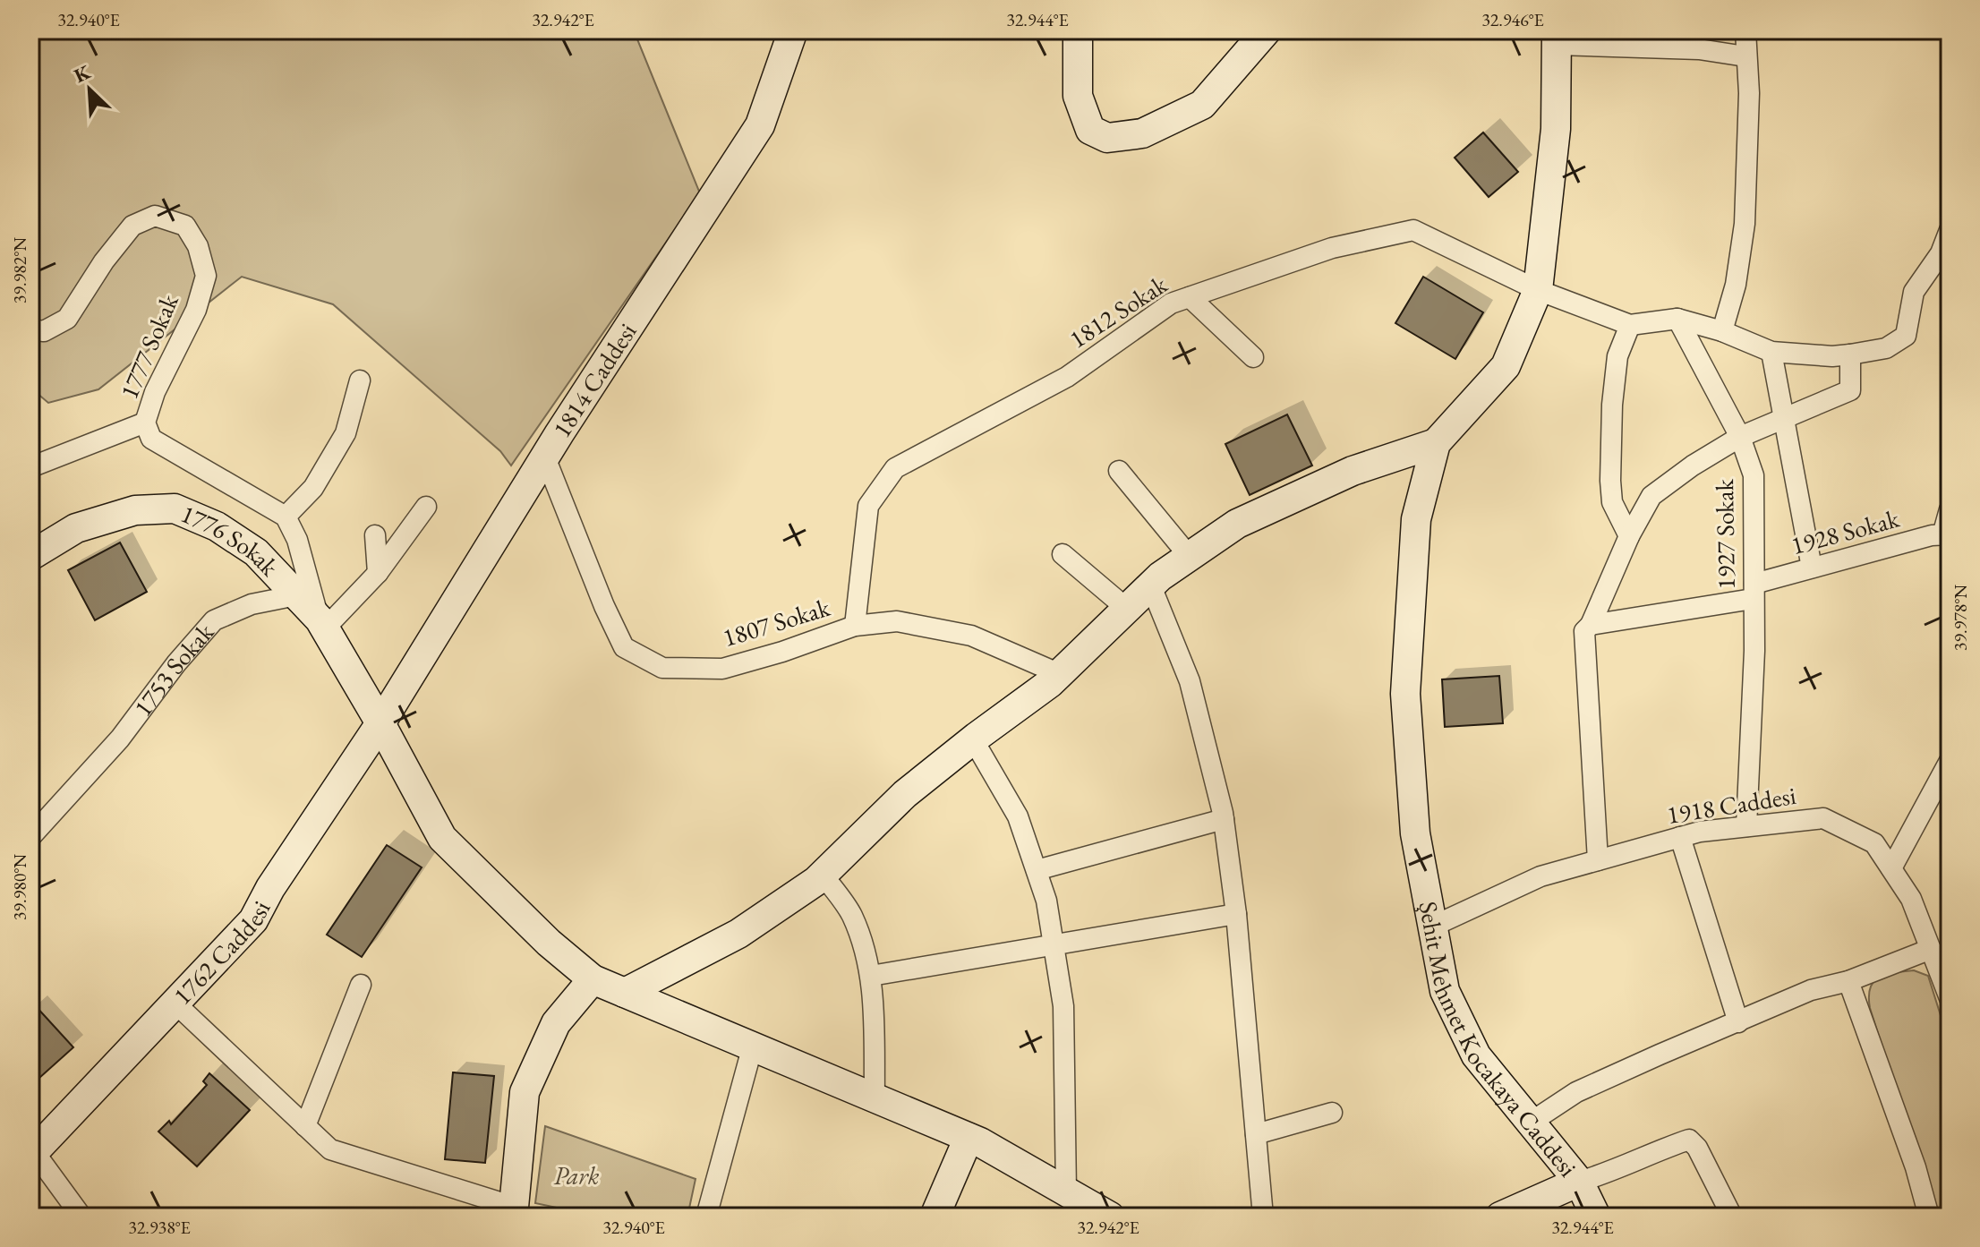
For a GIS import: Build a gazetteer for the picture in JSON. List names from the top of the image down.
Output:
{
  "streets": {
    "street": [
      "1812 Sokak",
      "1777 Sokak",
      "1814 Caddesi",
      "1928 Sokak",
      "1927 Sokak",
      "1776 Sokak",
      "1807 Sokak",
      "1753 Sokak",
      "1918 Caddesi",
      "1762 Caddesi",
      "Şehit Mehmet Kocakaya Caddesi"
    ]
  },
  "crossings": [
    ["1812 Sokak", "1807 Sokak"],
    ["1812 Sokak", "Şehit Mehmet Kocakaya Caddesi"],
    ["1814 Caddesi", "1807 Sokak"],
    ["1814 Caddesi", "1762 Caddesi"],
    ["1928 Sokak", "1927 Sokak"],
    ["1927 Sokak", "1918 Caddesi"],
    ["1776 Sokak", "1753 Sokak"],
    ["1918 Caddesi", "Şehit Mehmet Kocakaya Caddesi"]
  ],
  "parks": ["Park"],
  "north": "top left",
  "coordinates": [
    "32.940°E",
    "32.942°E",
    "32.944°E",
    "32.946°E",
    "39.982°N",
    "39.978°N",
    "39.980°N",
    "32.938°E"
  ]
}
